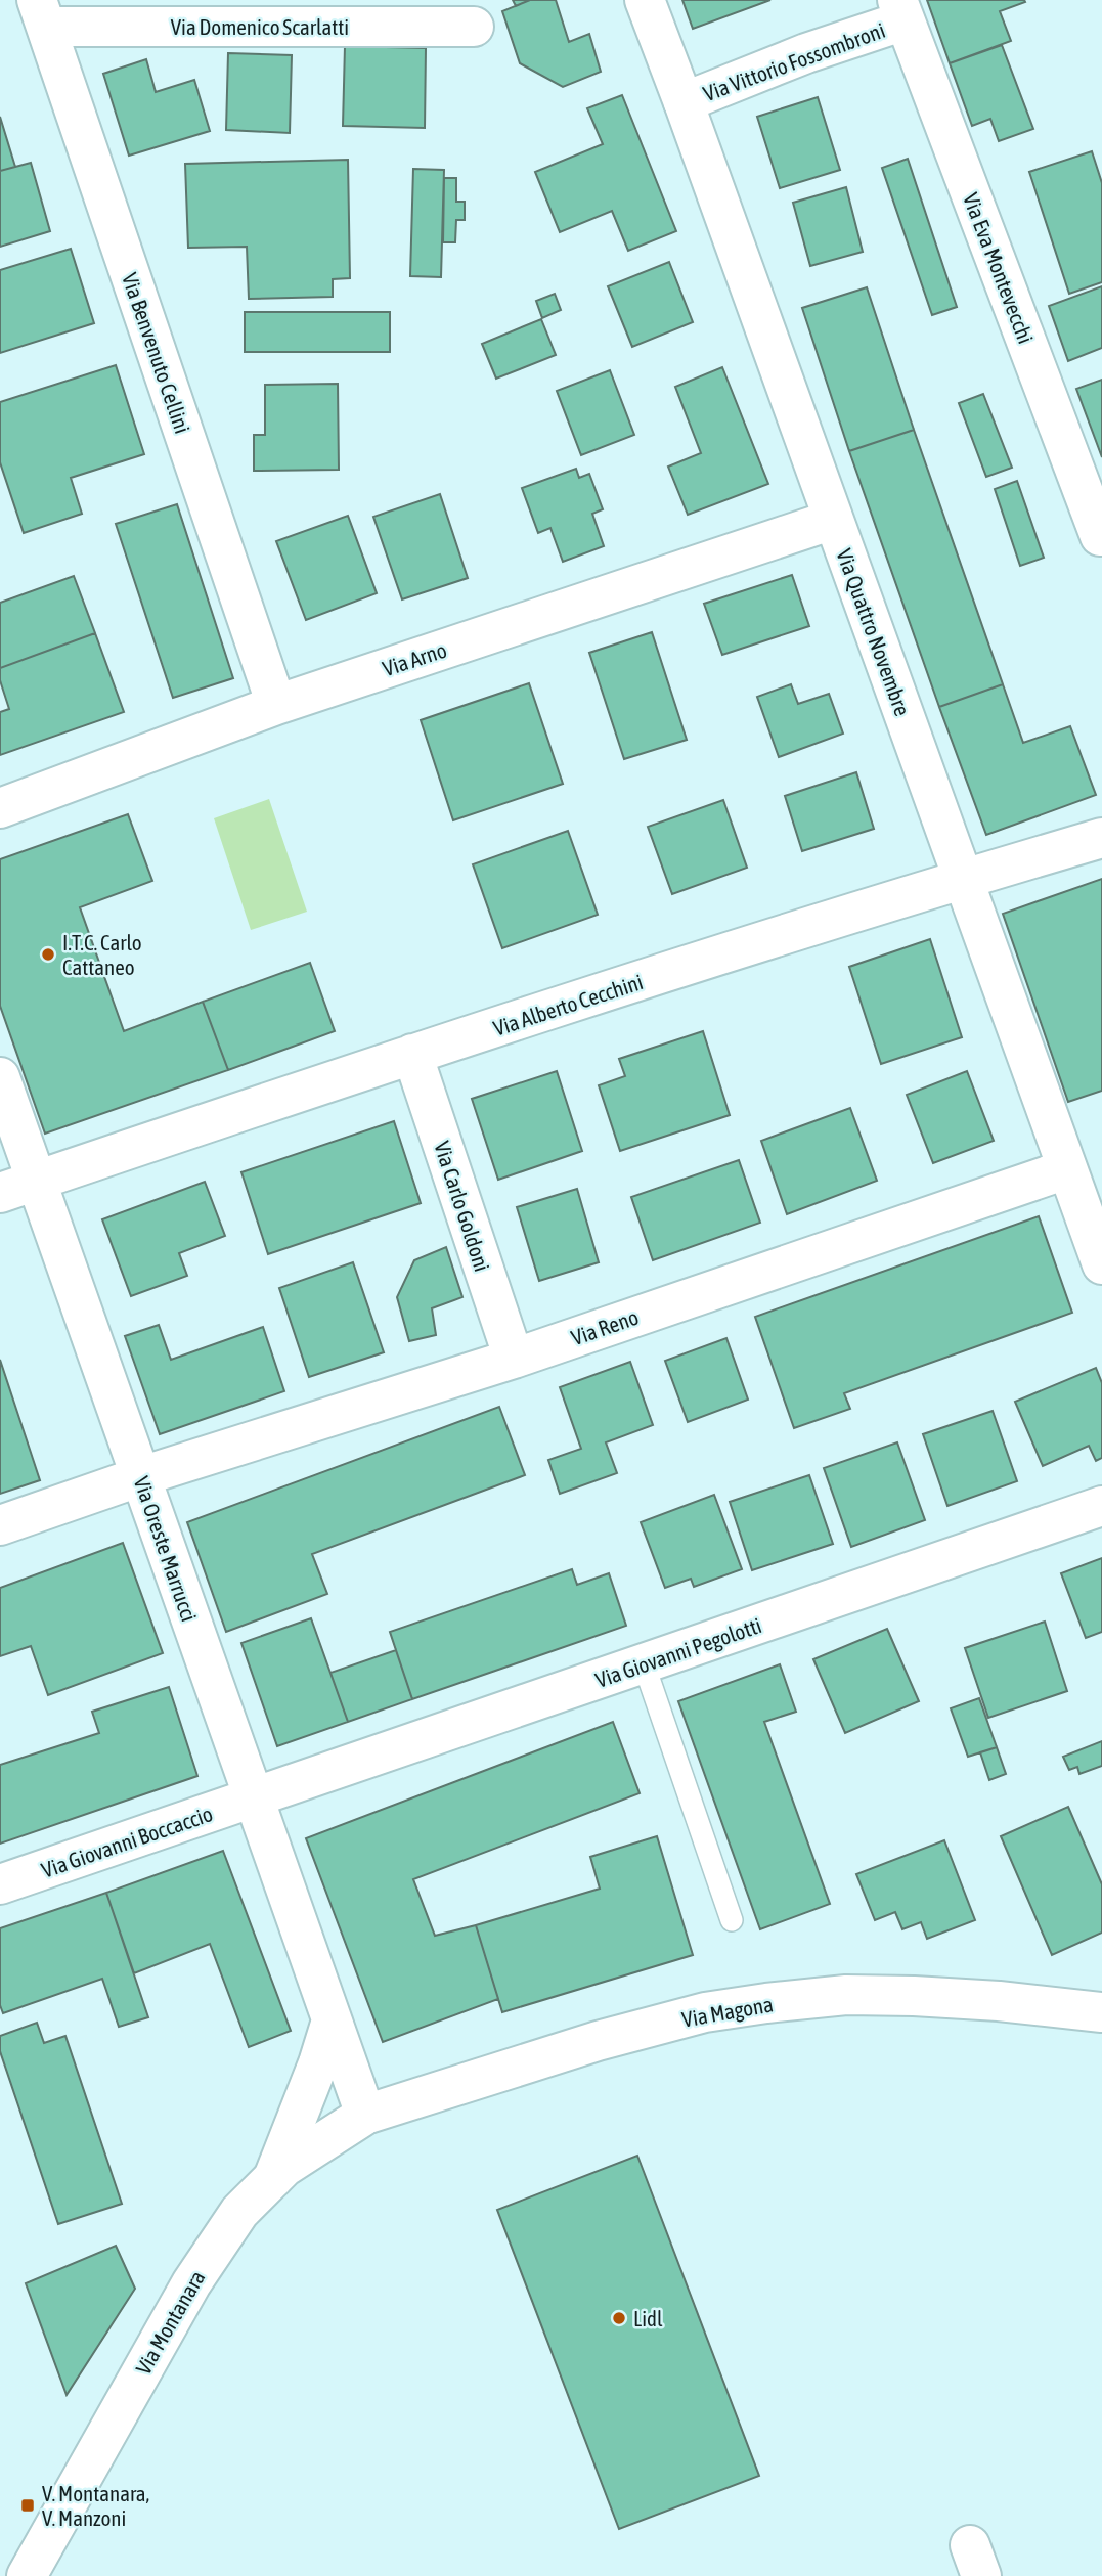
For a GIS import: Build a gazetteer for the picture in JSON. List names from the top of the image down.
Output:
{
  "streets": {
    "street": [
      "Via Domenico Scarlatti",
      "Via Vittorio Fossombroni",
      "Via Eva Montevecchi",
      "Via Benvenuto Cellini",
      "Via Quattro Novembre",
      "Via Arno",
      "Via Alberto Cecchini",
      "Via Carlo Goldoni",
      "Via Reno",
      "Via Oreste Marrucci",
      "Via Giovanni Pegolotti",
      "Via Giovanni Boccaccio",
      "Via Magona",
      "Via Montanara"
    ]
  },
  "crossings": [
    ["Via Domenico Scarlatti", "Via Benvenuto Cellini"],
    ["Via Vittorio Fossombroni", "Via Eva Montevecchi"],
    ["Via Vittorio Fossombroni", "Via Quattro Novembre"],
    ["Via Benvenuto Cellini", "Via Arno"],
    ["Via Quattro Novembre", "Via Arno"],
    ["Via Quattro Novembre", "Via Alberto Cecchini"],
    ["Via Quattro Novembre", "Via Reno"],
    ["Via Alberto Cecchini", "Via Carlo Goldoni"],
    ["Via Alberto Cecchini", "Via Oreste Marrucci"],
    ["Via Carlo Goldoni", "Via Reno"],
    ["Via Reno", "Via Oreste Marrucci"],
    ["Via Oreste Marrucci", "Via Giovanni Pegolotti"],
    ["Via Oreste Marrucci", "Via Giovanni Boccaccio"],
    ["Via Oreste Marrucci", "Via Magona"],
    ["Via Oreste Marrucci", "Via Montanara"],
    ["Via Giovanni Pegolotti", "Via Giovanni Boccaccio"],
    ["Via Magona", "Via Montanara"]
  ],
  "places": {
    "other": ["I.T.C. Carlo Cattaneo", "Lidl"],
    "transit": ["V. Montanara, V. Manzoni"]
  }
}
